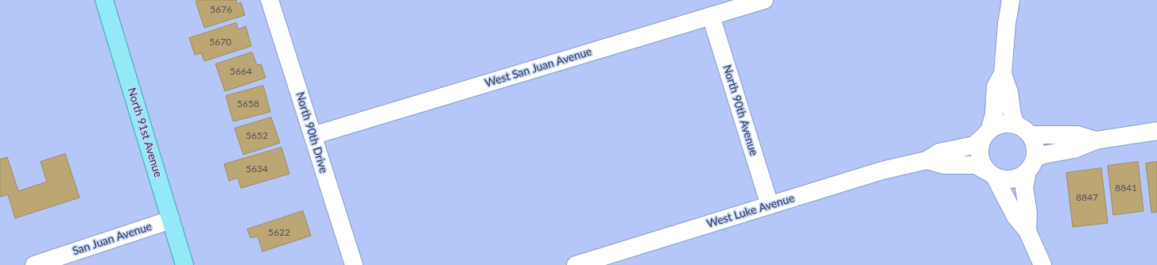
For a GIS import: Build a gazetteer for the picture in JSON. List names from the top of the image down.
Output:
{
  "streets": {
    "main road": ["North 91st Avenue"],
    "street": [
      "West San Juan Avenue",
      "North 90th Avenue",
      "North 90th Drive",
      "West Luke Avenue",
      "San Juan Avenue"
    ]
  },
  "crossings": [
    ["West San Juan Avenue", "North 90th Avenue"],
    ["West San Juan Avenue", "North 90th Drive"],
    ["North 90th Avenue", "West Luke Avenue"],
    ["North 91st Avenue", "San Juan Avenue"]
  ],
  "house_numbers": [
    "5676",
    "5670",
    "5664",
    "5658",
    "5652",
    "5634",
    "8841",
    "8847",
    "5622"
  ]
}
